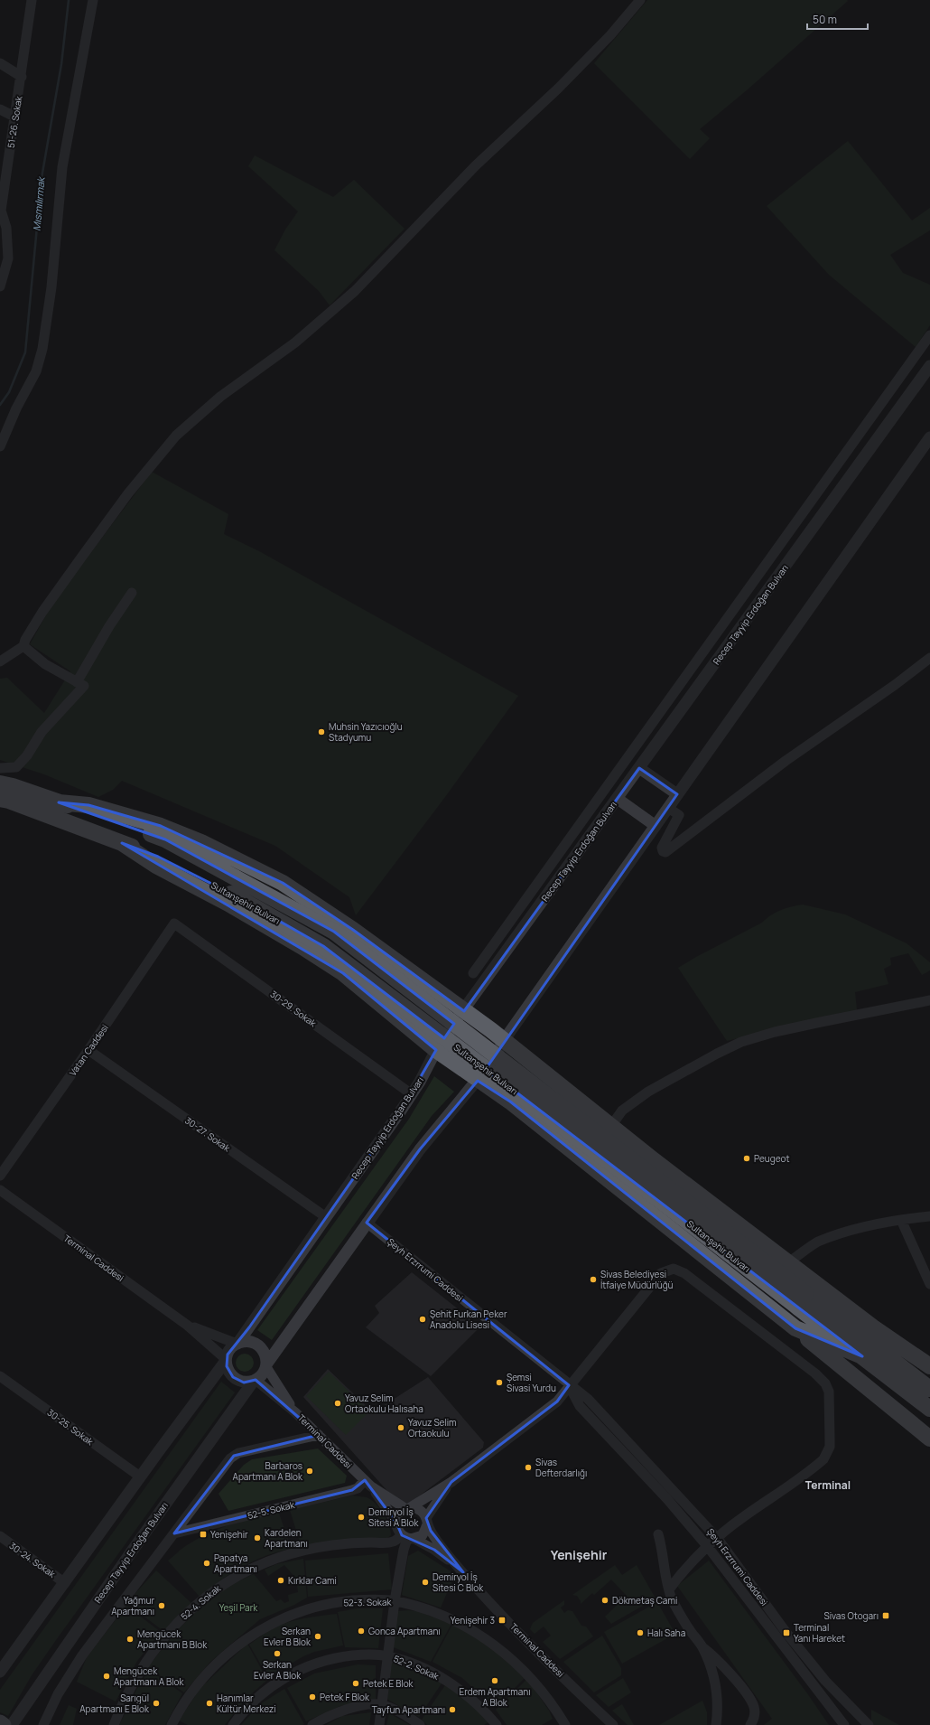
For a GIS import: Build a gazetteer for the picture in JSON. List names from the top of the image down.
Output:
{
  "streets": {
    "highway": ["Sultanşehir Bulvarı"],
    "street": [
      "51-26. Sokak",
      "Recep Tayyip Erdoğan Bulvarı",
      "30-29. Sokak",
      "Vatan Caddesi",
      "30-27. Sokak",
      "Terminal Caddesi",
      "Şeyh Erzrrumi Caddesi",
      "30-25. Sokak",
      "52-5. Sokak",
      "30-24. Sokak",
      "52-4. Sokak",
      "52-3. Sokak",
      "52-2. Sokak"
    ]
  },
  "crossings": [
    ["Recep Tayyip Erdoğan Bulvarı", "30-29. Sokak"],
    ["Recep Tayyip Erdoğan Bulvarı", "30-27. Sokak"],
    ["Recep Tayyip Erdoğan Bulvarı", "Terminal Caddesi"],
    ["30-29. Sokak", "Vatan Caddesi"],
    ["Vatan Caddesi", "30-27. Sokak"],
    ["Terminal Caddesi", "52-5. Sokak"],
    ["Terminal Caddesi", "52-4. Sokak"]
  ],
  "districts": ["Terminal", "Yenişehir"],
  "water": ["Mısmılırmak"],
  "parks": ["Yeşil Park"],
  "places": {
    "other": [
      "Muhsin Yazıcıoğlu Stadyumu",
      "Peugeot",
      "Sivas Belediyesi İtfaiye Müdürlüğü",
      "Şehit Furkan Peker Anadolu Lisesi",
      "Şemsi Sivasi Yurdu",
      "Yavuz Selim Ortaokulu Halısaha",
      "Yavuz Selim Ortaokulu",
      "Sivas Defterdarlığı",
      "Barbaros Apartmanı A Blok",
      "Demiryol İş Sitesi A Blok",
      "Kardelen Apartmanı",
      "Papatya Apartmanı",
      "Kırklar Cami",
      "Demiryol İş Sitesi C Blok",
      "Dökmetaş Cami",
      "Yağmur Apartmanı",
      "Gonca Apartmanı",
      "Halı Saha",
      "Serkan Evler B Blok",
      "Mengücek Apartmanı B Blok",
      "Serkan Evler A Blok",
      "Mengücek Apartmanı A Blok",
      "Erdem Apartmanı A Blok",
      "Petek E Blok",
      "Petek F Blok",
      "Sarıgül Apartmanı E Blok",
      "Hanımlar Kültür Merkezi",
      "Tayfun Apartmanı"
    ],
    "transit": [
      "Yenişehir",
      "Sivas Otogarı",
      "Yenişehir 3",
      "Terminal Yanı Hareket"
    ]
  },
  "scale_bar": "50 m"
}
